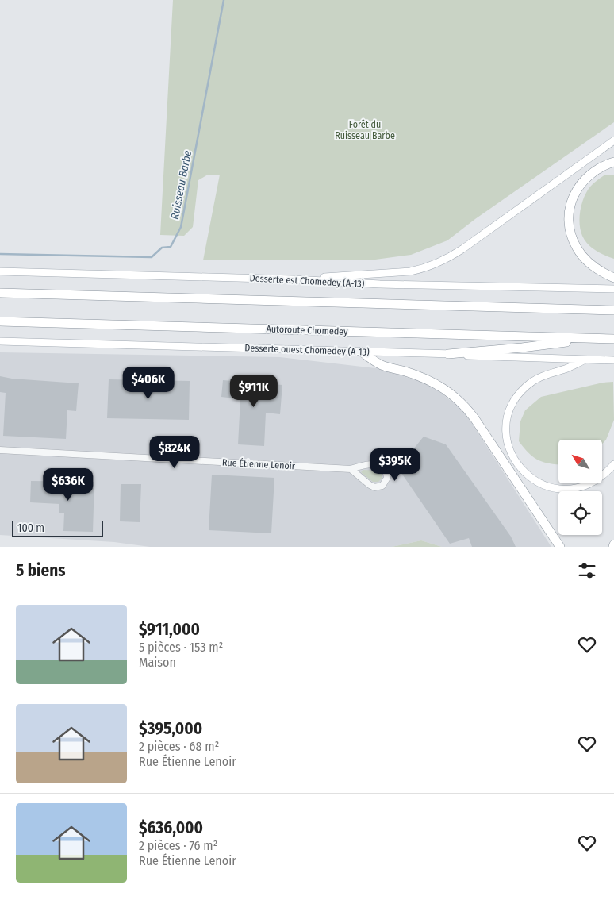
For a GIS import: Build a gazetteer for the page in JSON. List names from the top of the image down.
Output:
{
  "streets": {
    "highway": ["Autoroute Chomedey"],
    "main road": ["Desserte est Chomedey (A-13)", "Desserte ouest Chomedey (A-13)"],
    "street": ["Rue Étienne Lenoir"]
  },
  "water": ["Ruisseau Barbe"],
  "parks": ["Forêt du Ruisseau Barbe"],
  "scale_bar": "100 m",
  "north": "top left",
  "page": {
    "price": [
      "$406K",
      "$911K",
      "$824K",
      "$395K",
      "$636K"
    ],
    "scale": "100 m",
    "heading": "5 biens",
    "list": [
      {
        "name": "$911,000",
        "note": "5 pièces · 153 m² · Maison"
      },
      {
        "name": "$395,000",
        "note": "2 pièces · 68 m² · Rue Étienne Lenoir"
      },
      {
        "name": "$636,000",
        "note": "2 pièces · 76 m² · Rue Étienne Lenoir"
      }
    ]
  }
}
